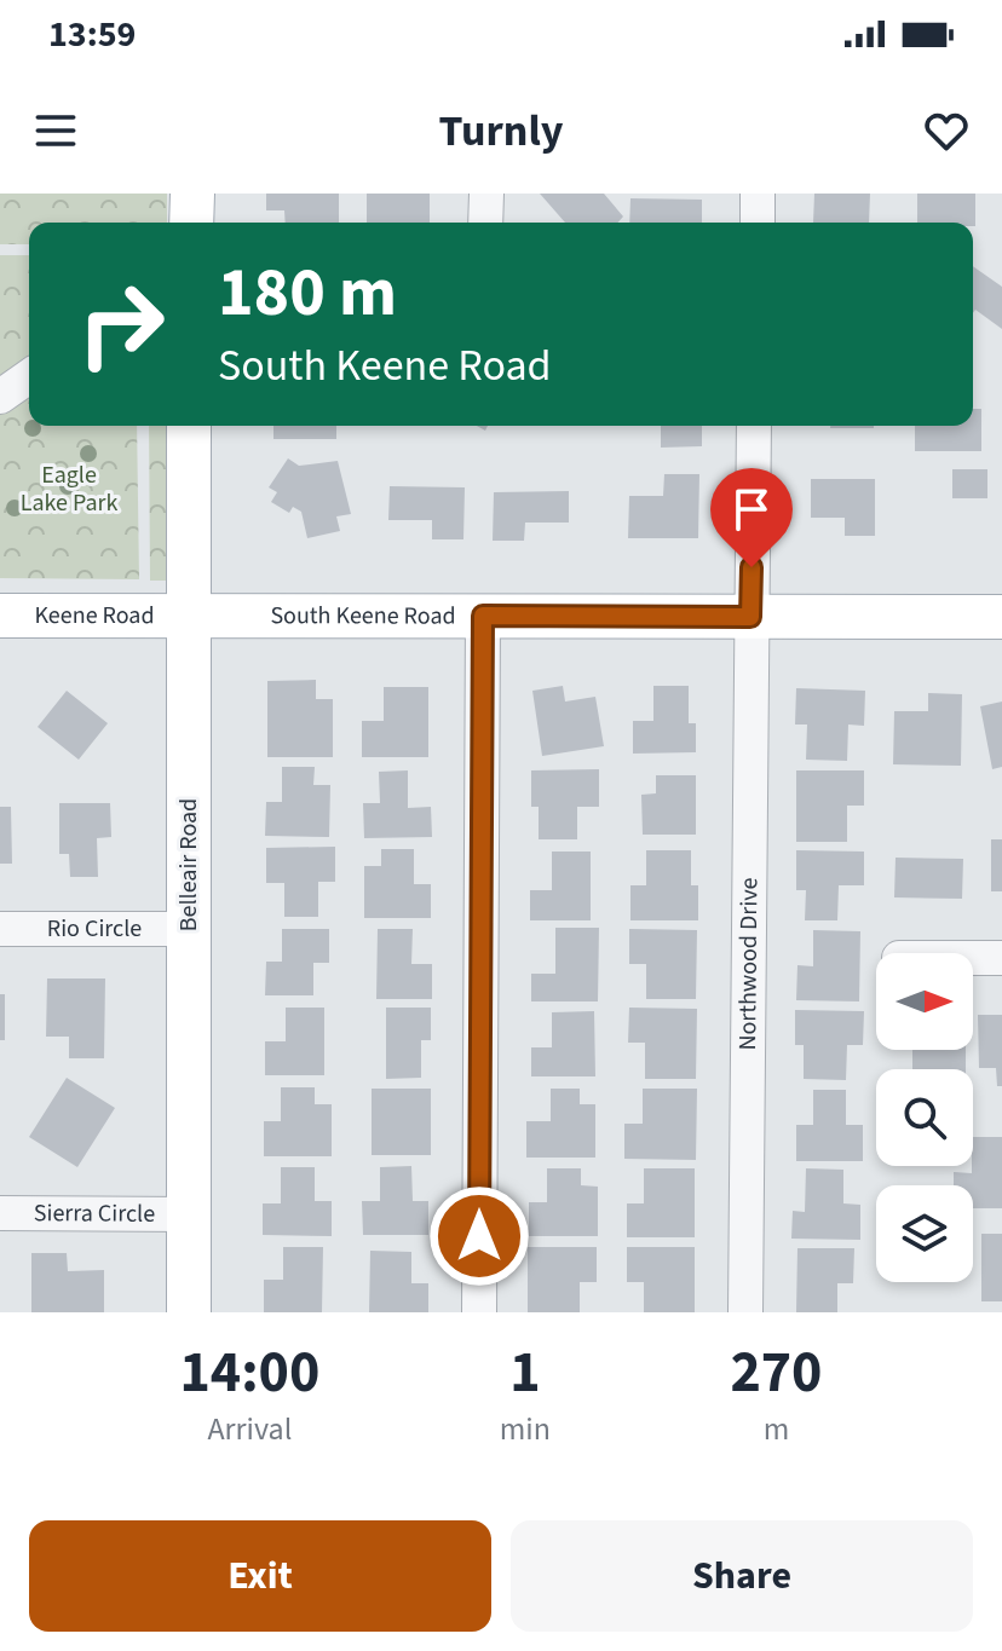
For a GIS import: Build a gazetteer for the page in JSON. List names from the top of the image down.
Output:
{
  "streets": {
    "main road": ["Keene Road", "South Keene Road", "Belleair Road"],
    "street": ["Rio Circle", "Northwood Drive", "Sierra Circle"]
  },
  "crossings": [
    ["Keene Road", "South Keene Road"],
    ["Keene Road", "Belleair Road"],
    ["South Keene Road", "Belleair Road"],
    ["South Keene Road", "Northwood Drive"],
    ["Belleair Road", "Rio Circle"],
    ["Belleair Road", "Sierra Circle"]
  ],
  "parks": ["Eagle Lake Park"],
  "north": "right",
  "page": {
    "status": "13:59",
    "header": "Turnly",
    "turn": ["180 m", "South Keene Road"],
    "eta": [
      "14:00",
      "Arrival",
      "1",
      "min",
      "270",
      "m"
    ],
    "buttons": ["Exit", "Share"]
  }
}
